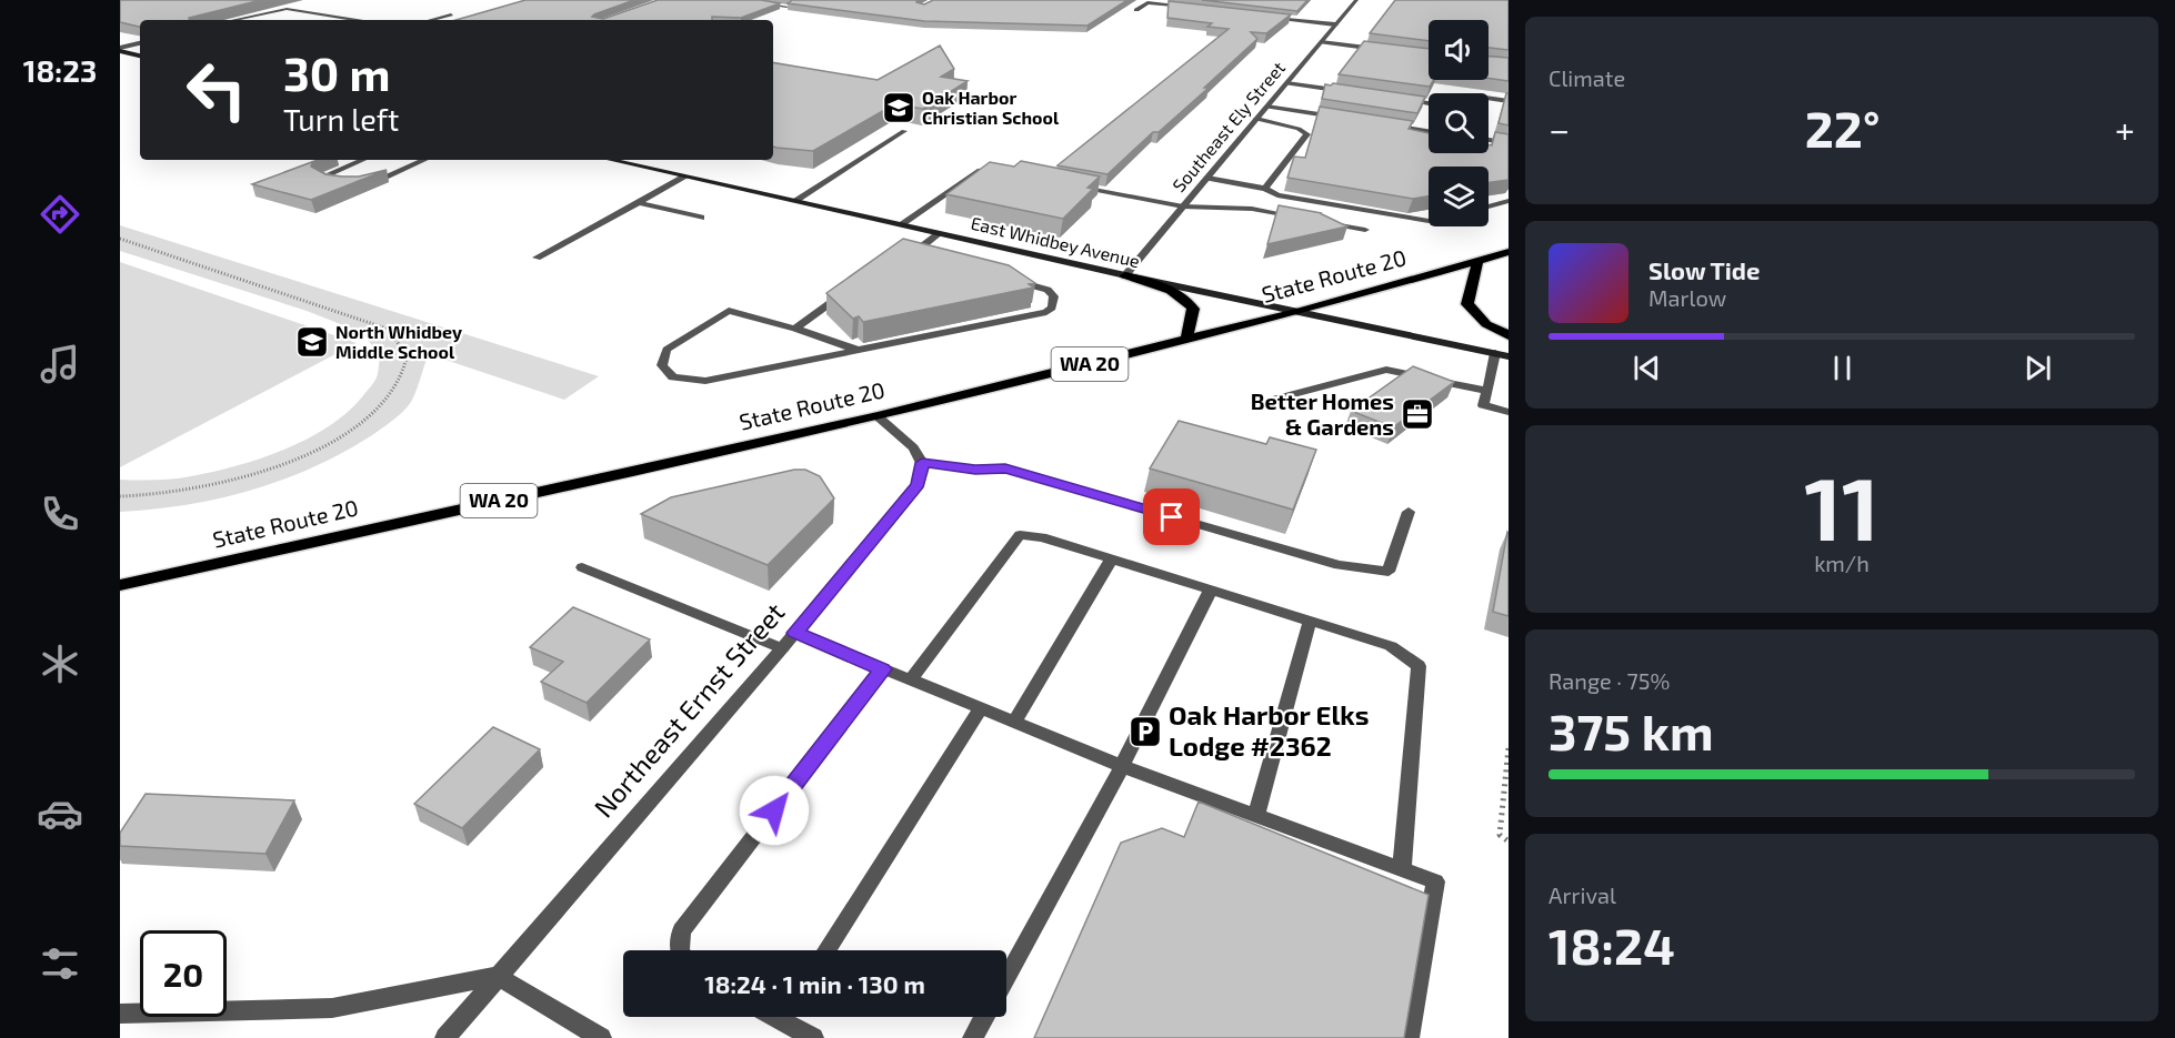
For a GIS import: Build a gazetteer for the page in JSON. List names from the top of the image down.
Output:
{
  "streets": {
    "main road": ["State Route 20", "WA 20"],
    "street": ["Southeast Ely Street", "East Whidbey Avenue", "Northeast Ernst Street"]
  },
  "crossings": [
    ["Southeast Ely Street", "East Whidbey Avenue"],
    ["East Whidbey Avenue", "State Route 20"]
  ],
  "places": {
    "school or university": ["Oak Harbor Christian School", "North Whidbey Middle School"],
    "office": ["Better Homes & Gardens"],
    "parking": ["Oak Harbor Elks Lodge #2362"]
  },
  "page": {
    "tabs": "18:23",
    "tile": [
      "Climate",
      ["11", "km/h"],
      ["Range · 75%", "375 km"],
      ["Arrival", "18:24"]
    ],
    "turn": ["30 m", "Turn left"],
    "heat": ["−", "22°", "+"],
    "song": ["Slow Tide", "Marlow"],
    "limit": "20",
    "trip": "18:24 · 1 min · 130 m"
  }
}
